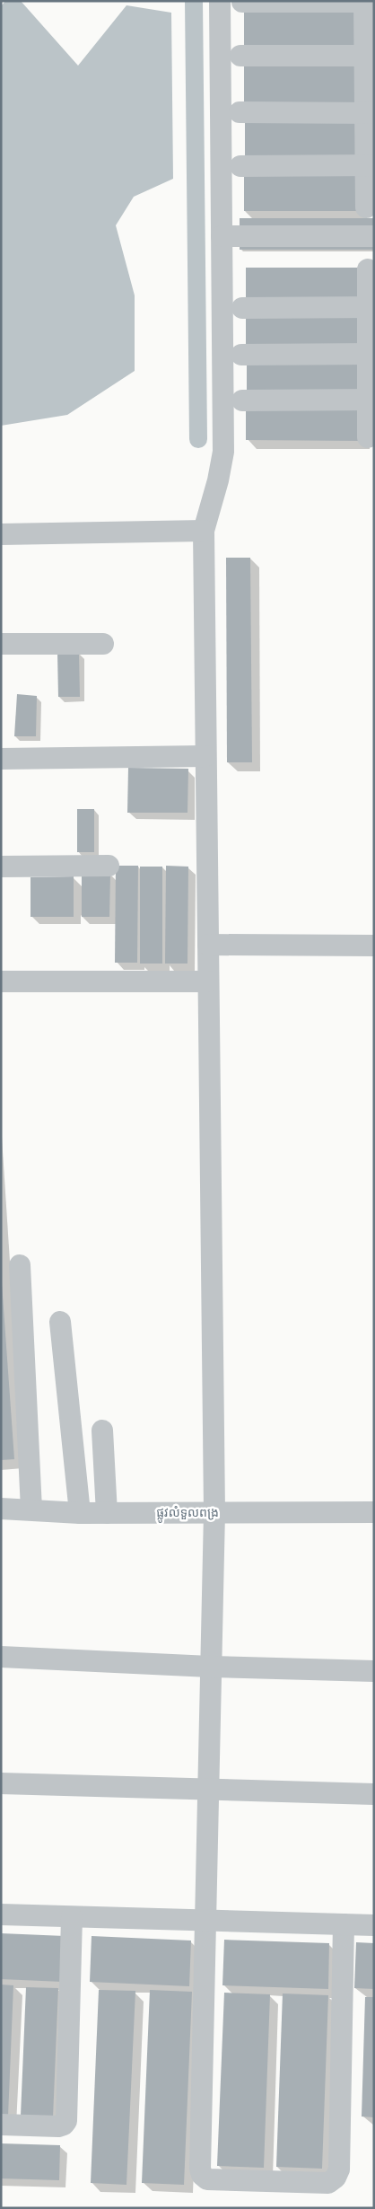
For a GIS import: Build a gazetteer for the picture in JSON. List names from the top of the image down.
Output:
{
  "streets": {
    "street": ["ផ្លូវលំទួលពង្រ"]
  }
}
